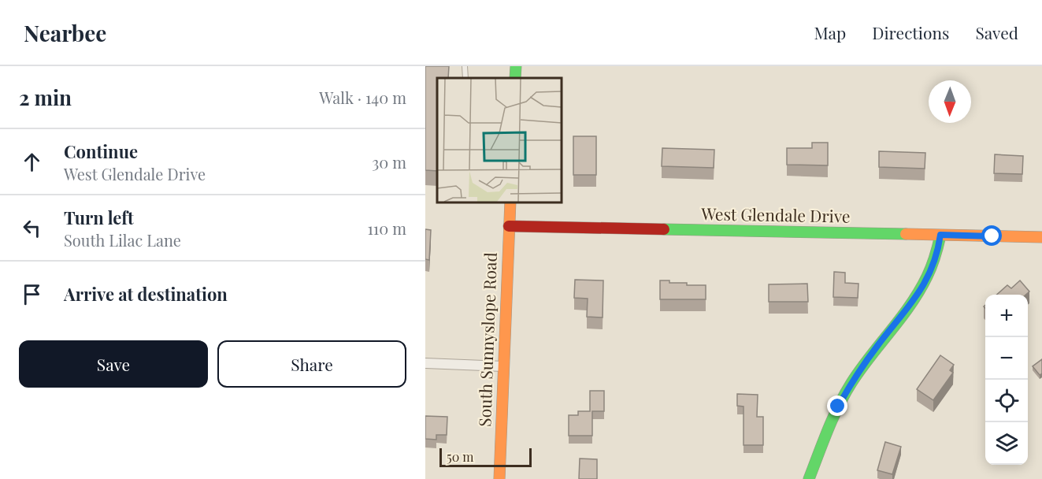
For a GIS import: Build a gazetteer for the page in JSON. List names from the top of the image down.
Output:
{
  "streets": {
    "street": ["West Glendale Drive", "South Sunnyslope Road"]
  },
  "crossings": [
    ["West Glendale Drive", "South Sunnyslope Road"]
  ],
  "scale_bar": "50 m",
  "north": "bottom",
  "page": {
    "header": "Nearbee",
    "nav": ["Map", "Directions", "Saved"],
    "heading": ["2 min", "Walk · 140 m"],
    "list": [
      ["Continue", "West Glendale Drive", "30 m"],
      ["Turn left", "South Lilac Lane", "110 m"],
      "Arrive at destination"
    ],
    "map_buttons": ["+", "−"],
    "buttons": ["Save", "Share"],
    "scale": "50 m"
  }
}
